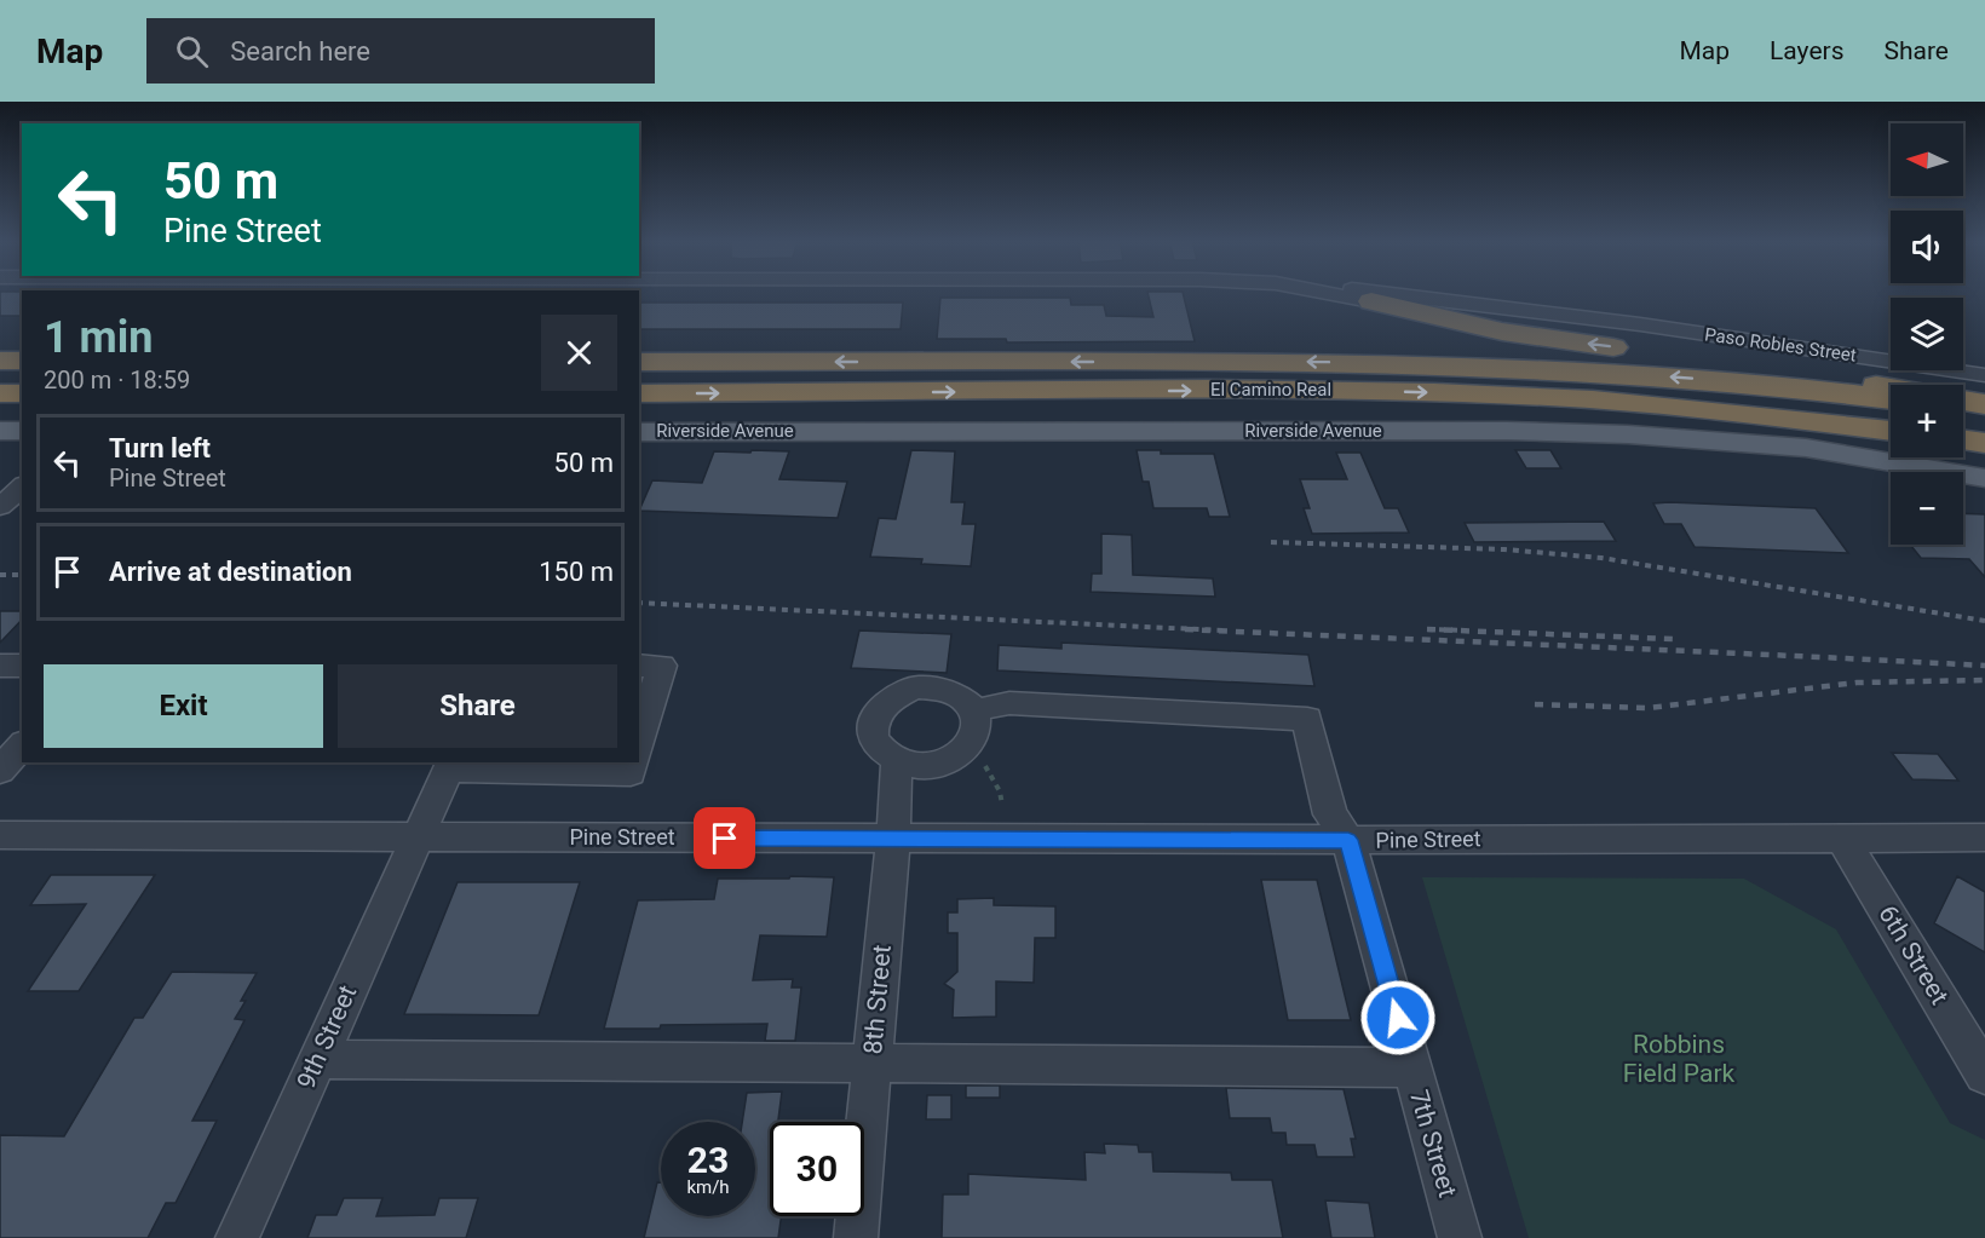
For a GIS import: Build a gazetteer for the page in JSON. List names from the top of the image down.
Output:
{
  "streets": {
    "highway": ["El Camino Real"],
    "main road": ["Riverside Avenue"],
    "street": [
      "Paso Robles Street",
      "Pine Street",
      "6th Street",
      "8th Street",
      "9th Street",
      "7th Street"
    ]
  },
  "crossings": [
    ["Pine Street", "6th Street"],
    ["Pine Street", "8th Street"],
    ["Pine Street", "9th Street"],
    ["Pine Street", "7th Street"],
    ["8th Street", "7th Street"]
  ],
  "parks": ["Robbins Field Park"],
  "north": "left",
  "page": {
    "header": "Map",
    "search": "Search here",
    "nav": ["Map", "Layers", "Share"],
    "map_buttons": ["+", "−"],
    "turn": ["50 m", "Pine Street"],
    "heading": ["1 min", "200 m · 18:59"],
    "list": [
      {
        "name": "Turn left",
        "note": "Pine Street",
        "value": "50 m"
      },
      {
        "name": "Arrive at destination",
        "value": "150 m"
      }
    ],
    "buttons": ["Exit", "Share"],
    "speed": "23 km/h",
    "limit": "30"
  }
}
